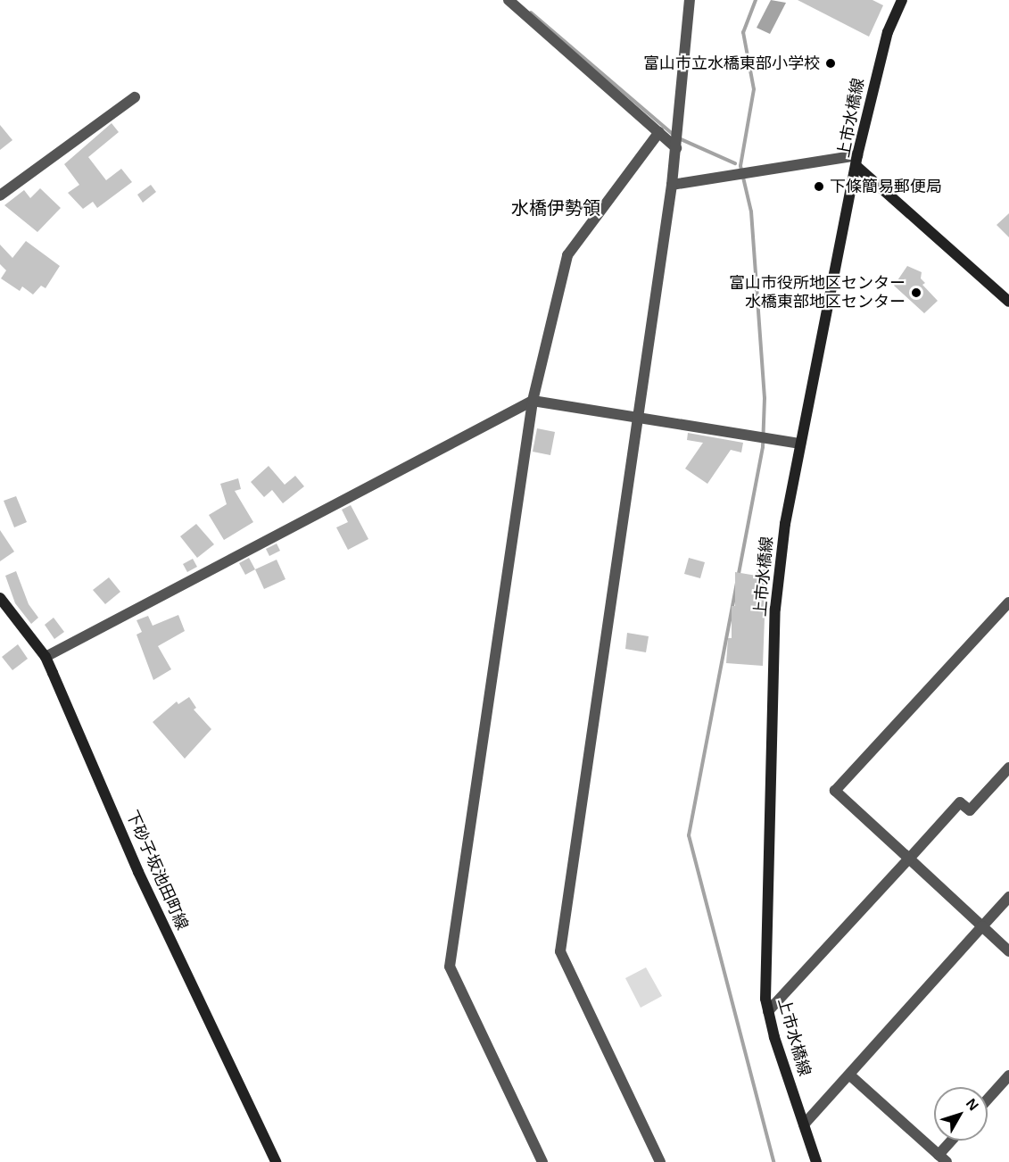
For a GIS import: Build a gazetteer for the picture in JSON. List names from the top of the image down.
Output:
{
  "streets": {
    "main road": ["上市水橋線", "下砂子坂池田町線"]
  },
  "districts": ["水橋伊勢領"],
  "places": ["富山市立水橋東部小学校", "下條簡易郵便局", "富山市役所地区センター 水橋東部地区センター"],
  "north": "top right"
}
